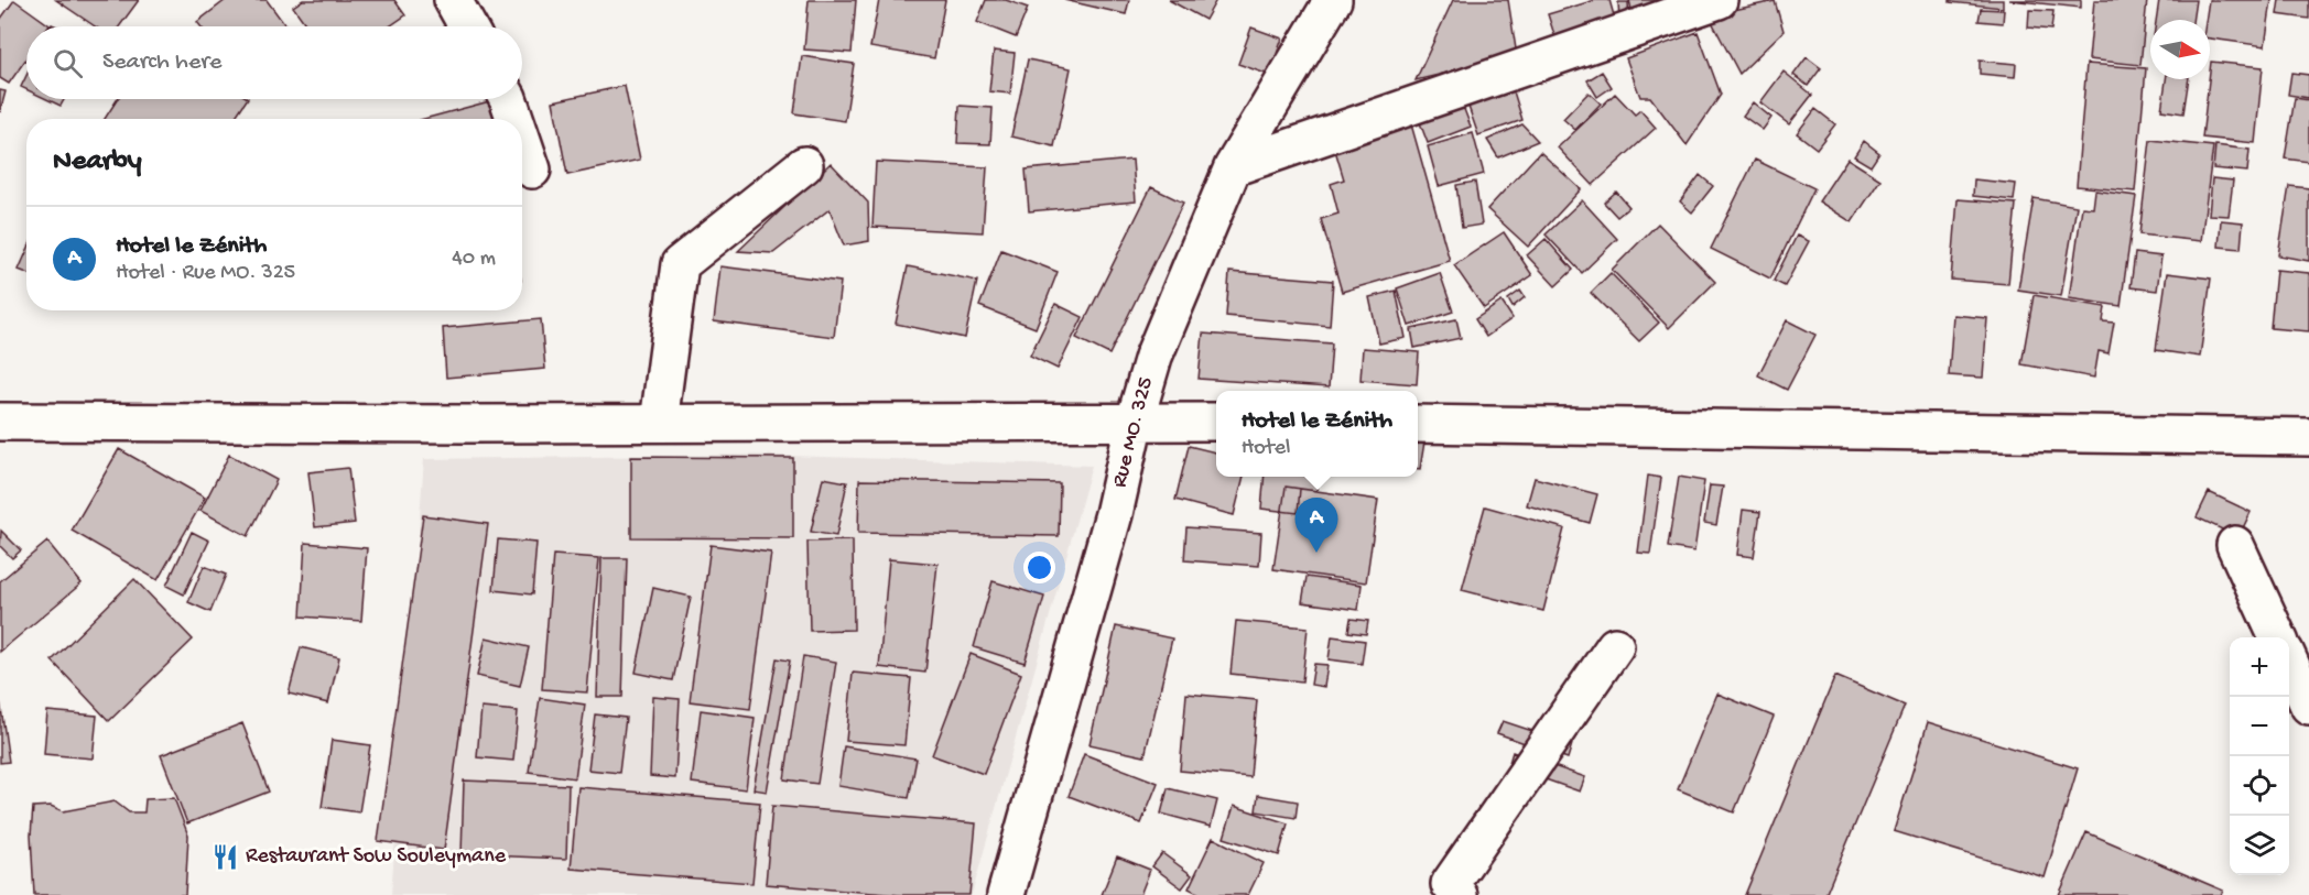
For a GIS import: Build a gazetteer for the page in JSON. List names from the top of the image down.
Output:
{
  "streets": {
    "street": ["Rue MO. 325"]
  },
  "places": {
    "restaurant": ["Restaurant Sow Souleymane"]
  },
  "north": "right",
  "page": {
    "search": "Search here",
    "heading": "Nearby",
    "list": [
      {
        "mark": "A",
        "name": "Hotel le Zénith",
        "note": "Hotel · Rue MO. 325",
        "value": "40 m"
      }
    ],
    "popup": ["Hotel le Zénith", "Hotel"],
    "pins": "A",
    "map_buttons": ["+", "−"]
  }
}
